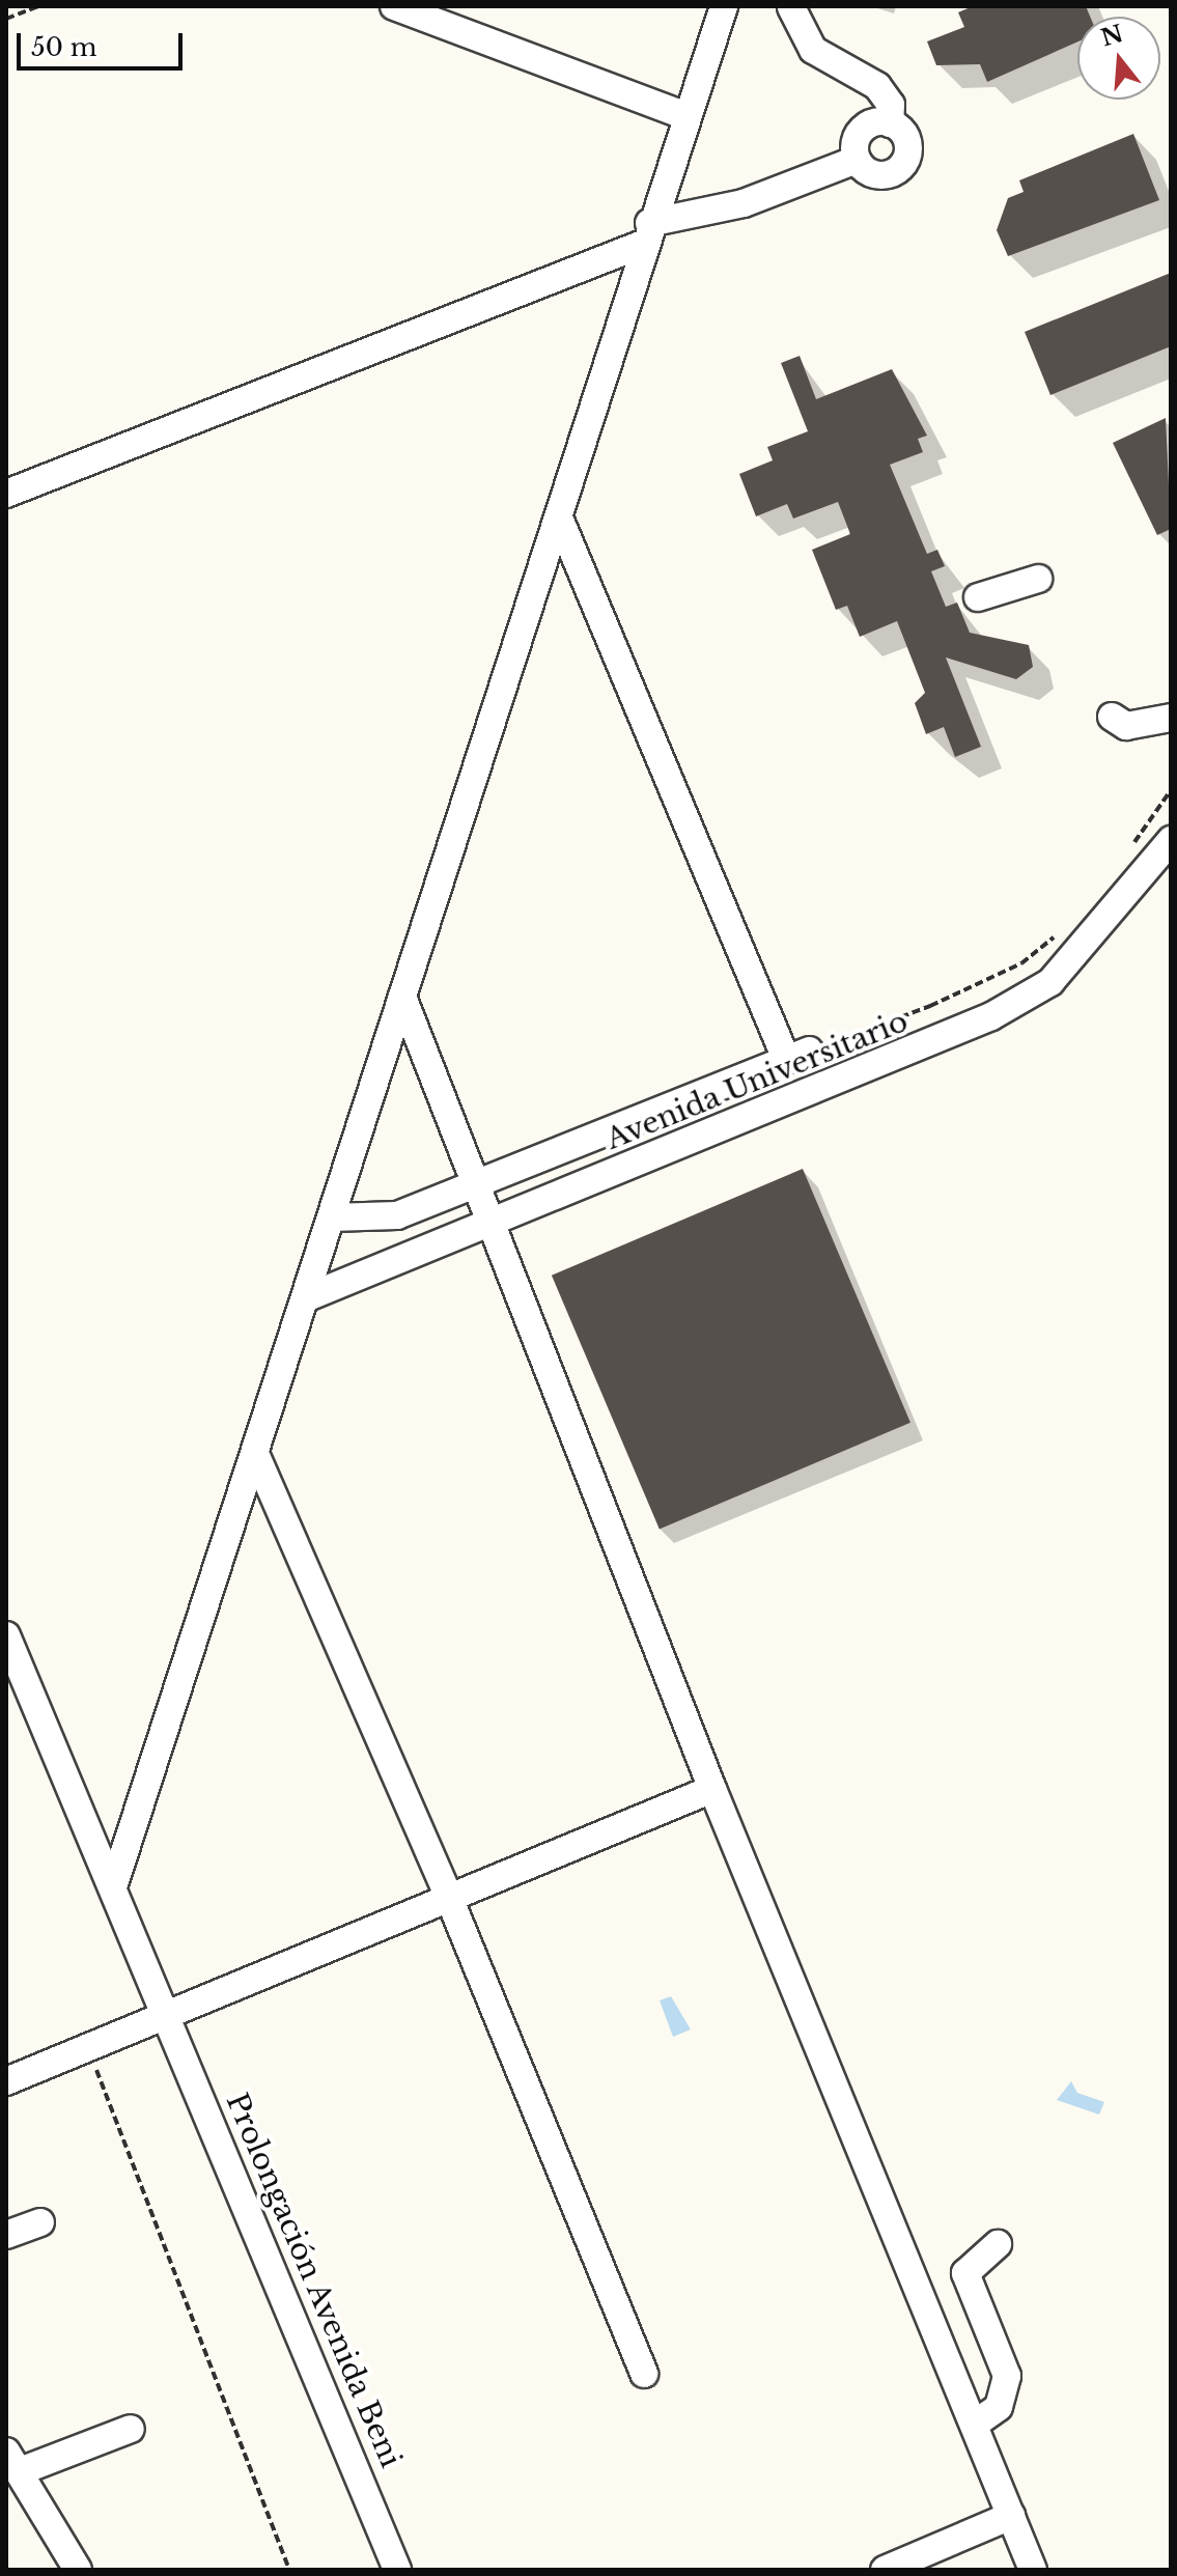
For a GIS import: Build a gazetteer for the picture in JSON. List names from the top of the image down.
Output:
{
  "streets": {
    "street": ["Avenida Universitario", "Prolongación Avenida Beni"]
  },
  "scale_bar": "50 m",
  "north": "top"
}
